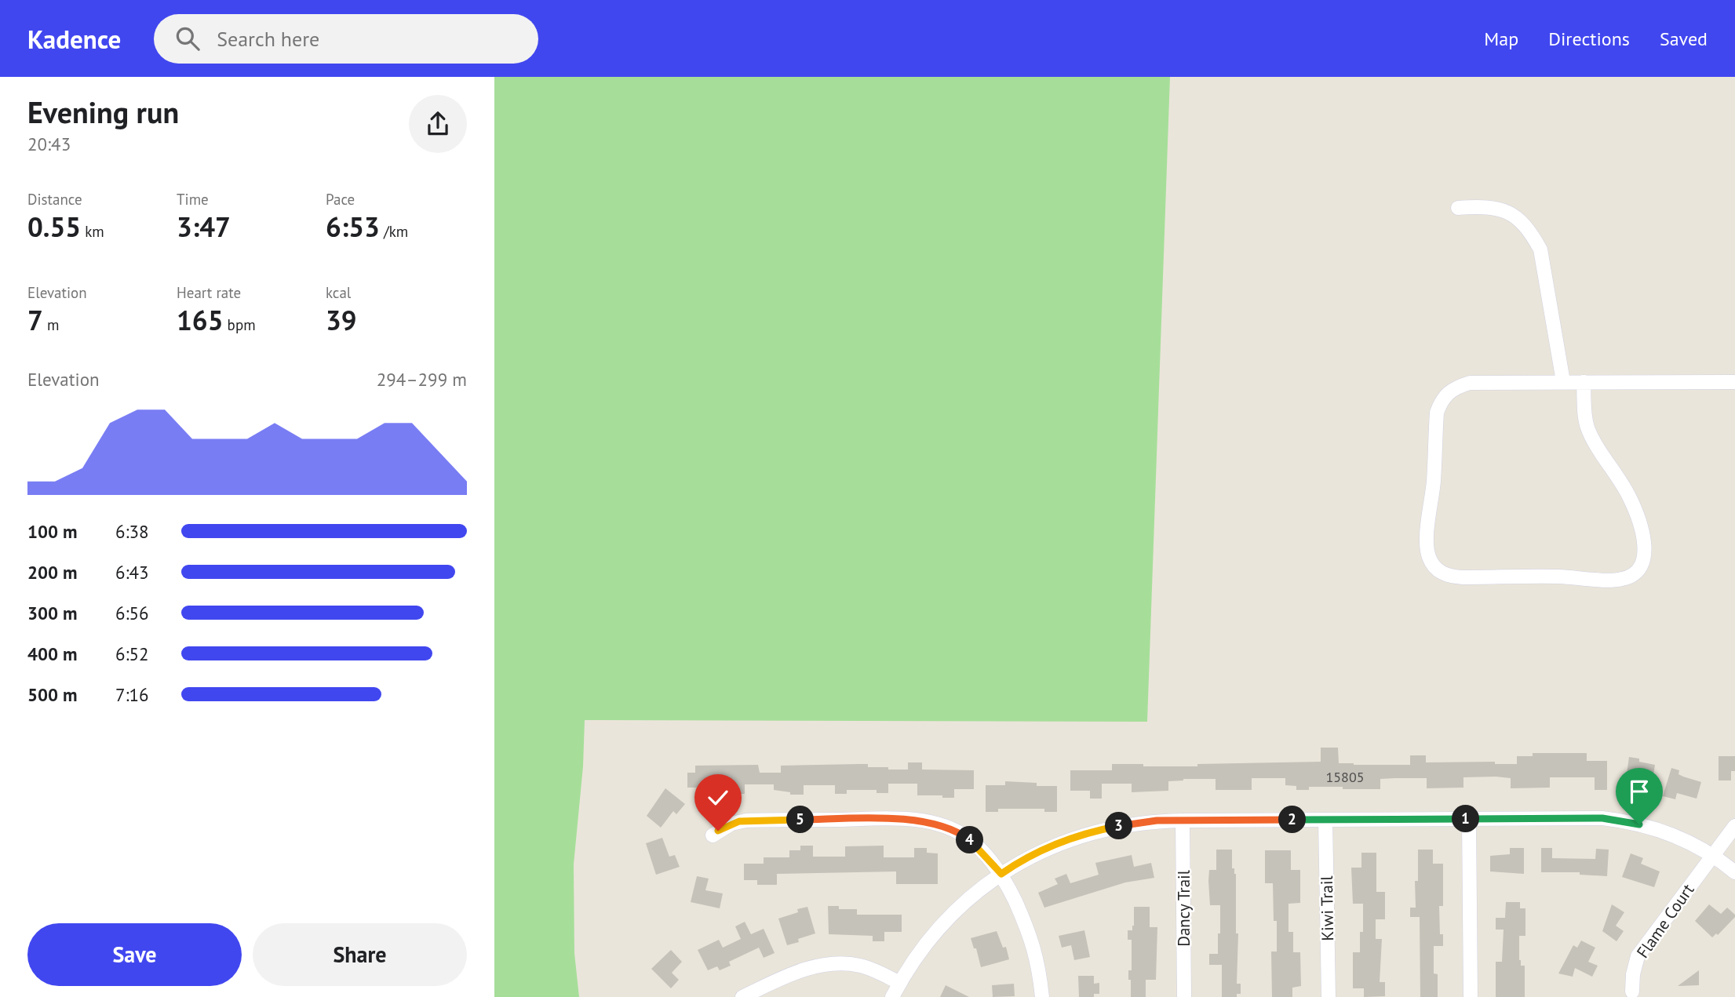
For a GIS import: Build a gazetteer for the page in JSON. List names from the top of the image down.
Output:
{
  "streets": {
    "street": ["Dancy Trail", "Kiwi Trail", "Flame Court"]
  },
  "house_numbers": ["15805"],
  "page": {
    "header": "Kadence",
    "search": "Search here",
    "nav": ["Map", "Directions", "Saved"],
    "heading": ["Evening run", "20:43"],
    "stats": [
      ["Distance", "0.55 km"],
      ["Time", "3:47"],
      ["Pace", "6:53 /km"],
      ["Elevation", "7 m"],
      ["Heart rate", "165 bpm"],
      ["kcal", "39"]
    ],
    "chart": ["Elevation", "294–299 m"],
    "list": [
      {
        "name": "100 m",
        "note": "6:38"
      },
      {
        "name": "200 m",
        "note": "6:43"
      },
      {
        "name": "300 m",
        "note": "6:56"
      },
      {
        "name": "400 m",
        "note": "6:52"
      },
      {
        "name": "500 m",
        "note": "7:16"
      }
    ],
    "pins": [
      "1",
      "2",
      "5",
      "3",
      "4"
    ],
    "buttons": ["Save", "Share"]
  }
}
